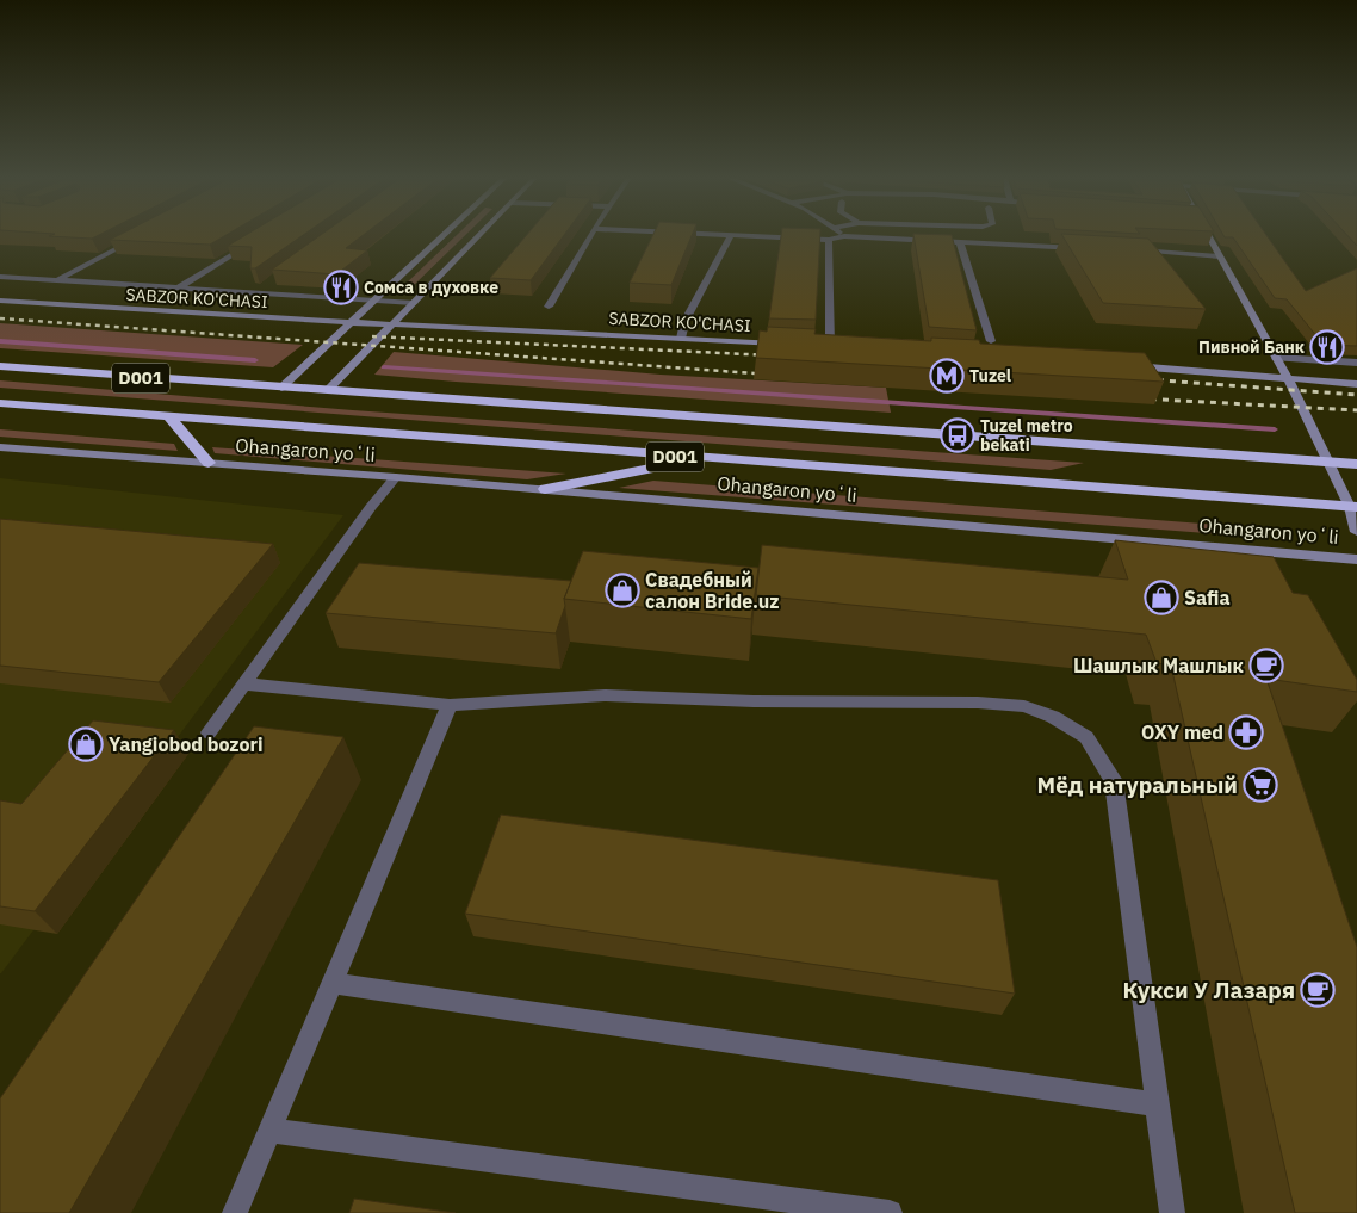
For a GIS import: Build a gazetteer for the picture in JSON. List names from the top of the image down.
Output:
{
  "streets": {
    "highway": ["D001", "Ohangaron yoʻli"],
    "main road": ["SABZOR KO'CHASI"]
  },
  "places": {
    "restaurant": ["Сомса в духовке", "Пивной Банк"],
    "metro station": ["Tuzel"],
    "bus stop": ["Tuzel metro bekati"],
    "shop": ["Свадебный салон Bride.uz", "Safia", "Yangiobod bozori"],
    "cafe": ["Шашлык Машлык", "Кукси У Лазаря"],
    "pharmacy": ["OXY med"],
    "supermarket": ["Мёд натуральный"]
  }
}
